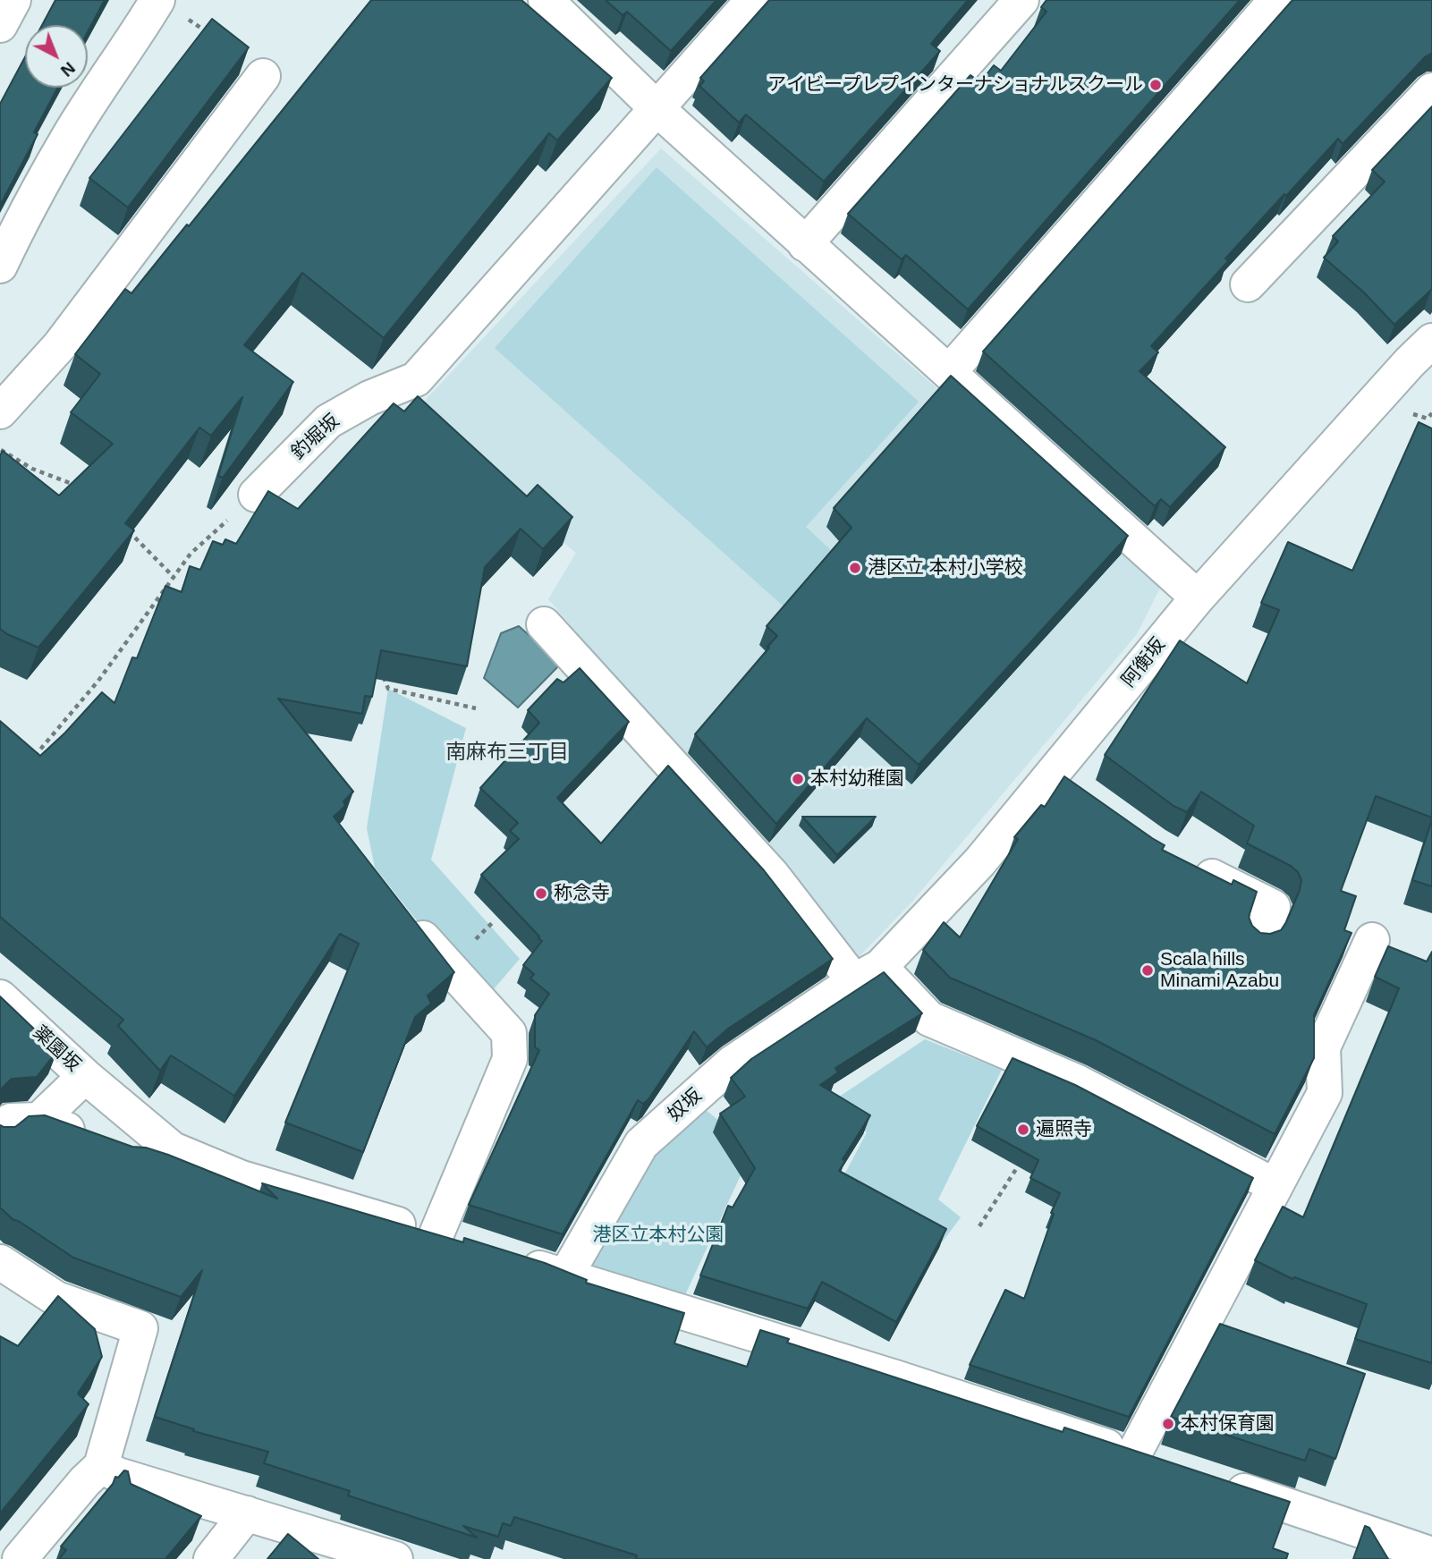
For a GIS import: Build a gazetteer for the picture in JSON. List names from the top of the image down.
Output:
{
  "streets": {
    "street": [
      "釣堀坂",
      "阿衡坂",
      "薬園坂",
      "奴坂"
    ]
  },
  "crossings": [
    ["阿衡坂", "奴坂"]
  ],
  "districts": ["南麻布三丁目"],
  "parks": ["港区立本村公園"],
  "places": [
    "アイビープレプインターナショナルスクール",
    "港区立 本村小学校",
    "本村幼稚園",
    "称念寺",
    "Scala hills Minami Azabu",
    "遍照寺",
    "本村保育園"
  ],
  "north": "bottom right"
}
